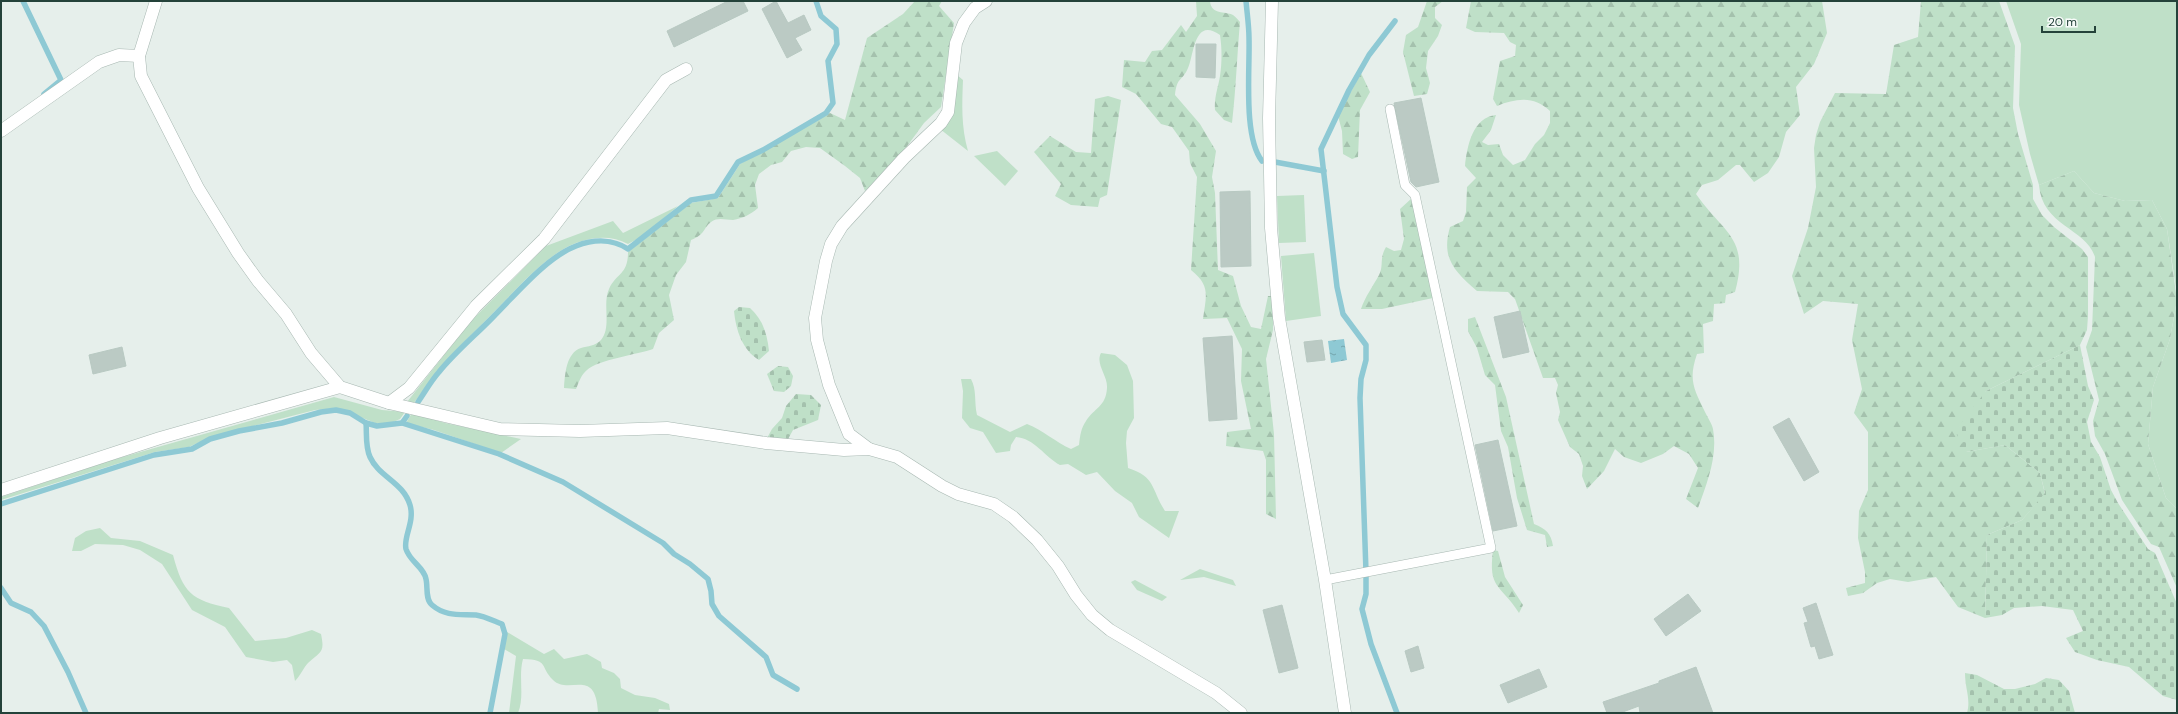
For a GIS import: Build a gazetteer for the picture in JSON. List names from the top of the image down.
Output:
{
  "scale_bar": "20 m"
}
